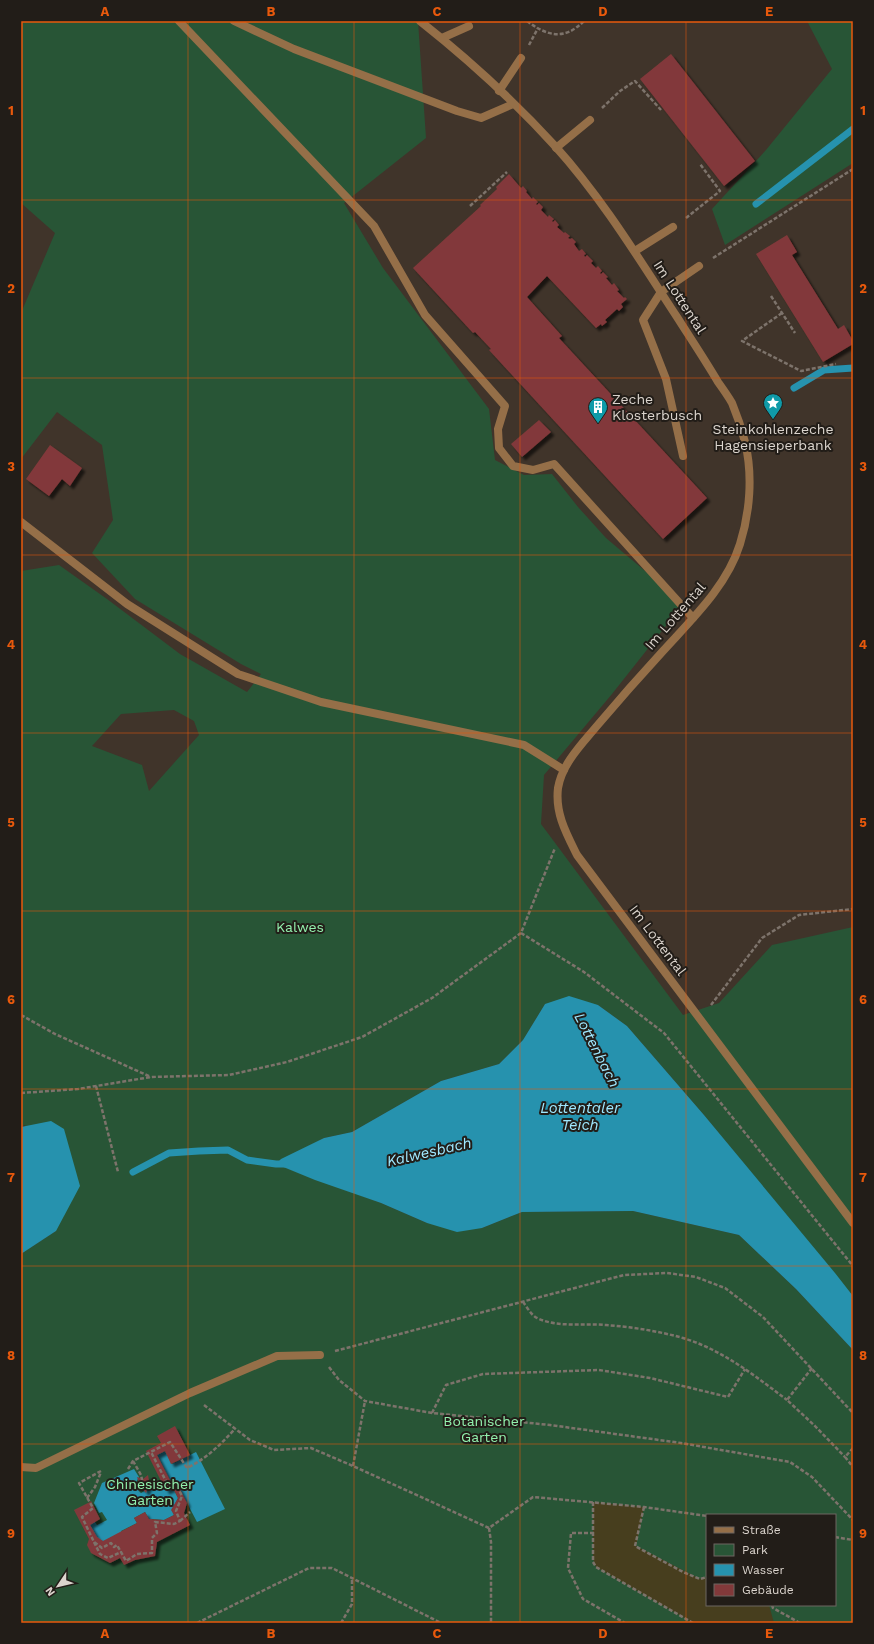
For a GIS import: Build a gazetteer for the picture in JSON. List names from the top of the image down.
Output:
{
  "streets": {
    "street": ["Im Lottental"]
  },
  "water": ["Lottenbach", "Lottentaler Teich", "Kalwesbach"],
  "parks": ["Kalwes", "Botanischer Garten", "Chinesischer Garten"],
  "places": {
    "place": ["Steinkohlenzeche Hagensieperbank"],
    "building": ["Zeche Klosterbusch"]
  },
  "legend": [
    "Straße",
    "Park",
    "Wasser",
    "Gebäude"
  ],
  "north": "bottom left",
  "grid": {
    "columns": [
      "A",
      "B",
      "C",
      "D",
      "E"
    ],
    "rows": [
      "1",
      "2",
      "3",
      "4",
      "5",
      "6",
      "7",
      "8",
      "9"
    ]
  }
}
